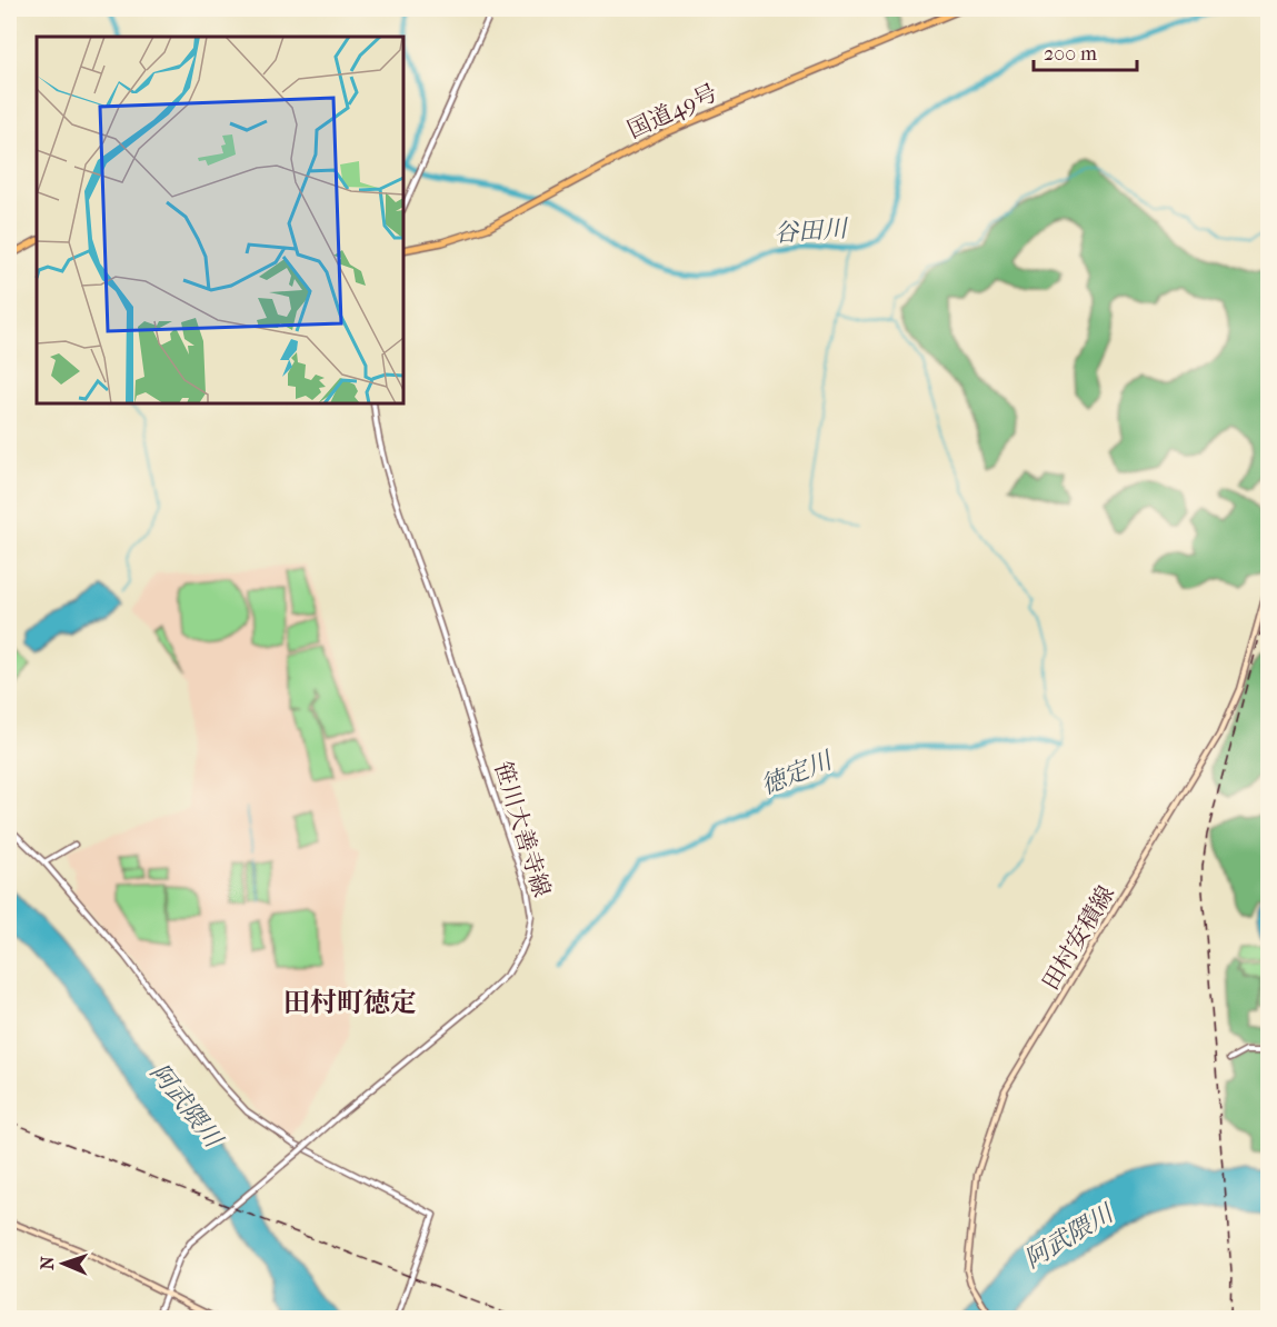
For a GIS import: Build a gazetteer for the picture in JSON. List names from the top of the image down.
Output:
{
  "streets": {
    "highway": ["国道49号"],
    "main road": ["田村安積線"],
    "street": ["笹川大善寺線"]
  },
  "districts": ["田村町徳定"],
  "water": ["谷田川", "徳定川", "阿武隈川"],
  "scale_bar": "200 m",
  "north": "left"
}
